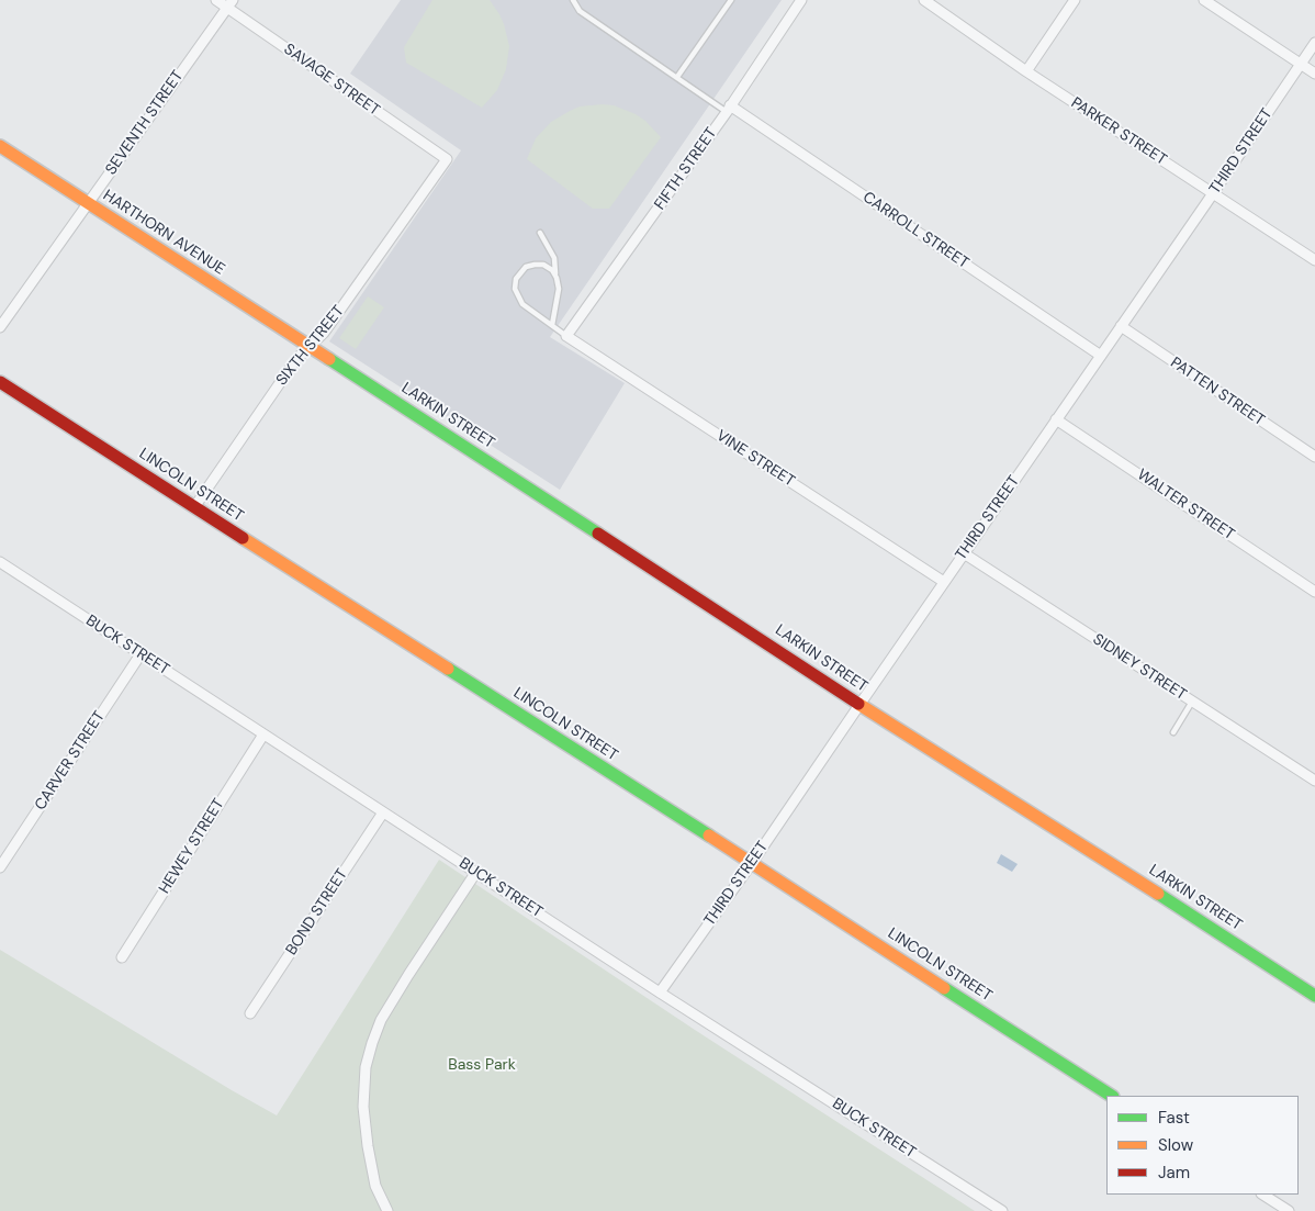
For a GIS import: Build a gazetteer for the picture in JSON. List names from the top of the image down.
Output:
{
  "streets": {
    "street": [
      "SAVAGE STREET",
      "SEVENTH STREET",
      "PARKER STREET",
      "THIRD STREET",
      "FIFTH STREET",
      "CARROLL STREET",
      "HARTHORN AVENUE",
      "SIXTH STREET",
      "PATTEN STREET",
      "LARKIN STREET",
      "VINE STREET",
      "LINCOLN STREET",
      "WALTER STREET",
      "BUCK STREET",
      "SIDNEY STREET",
      "CARVER STREET",
      "HEWEY STREET",
      "BOND STREET"
    ]
  },
  "crossings": [
    ["SAVAGE STREET", "SEVENTH STREET"],
    ["SAVAGE STREET", "SIXTH STREET"],
    ["SEVENTH STREET", "HARTHORN AVENUE"],
    ["PARKER STREET", "THIRD STREET"],
    ["THIRD STREET", "CARROLL STREET"],
    ["THIRD STREET", "PATTEN STREET"],
    ["THIRD STREET", "LARKIN STREET"],
    ["THIRD STREET", "VINE STREET"],
    ["THIRD STREET", "LINCOLN STREET"],
    ["THIRD STREET", "WALTER STREET"],
    ["THIRD STREET", "BUCK STREET"],
    ["THIRD STREET", "SIDNEY STREET"],
    ["FIFTH STREET", "CARROLL STREET"],
    ["FIFTH STREET", "VINE STREET"],
    ["HARTHORN AVENUE", "SIXTH STREET"],
    ["HARTHORN AVENUE", "LARKIN STREET"],
    ["SIXTH STREET", "LARKIN STREET"],
    ["SIXTH STREET", "LINCOLN STREET"],
    ["BUCK STREET", "CARVER STREET"],
    ["BUCK STREET", "HEWEY STREET"],
    ["BUCK STREET", "BOND STREET"]
  ],
  "parks": ["Bass Park"],
  "legend": ["Fast", "Slow", "Jam"]
}
